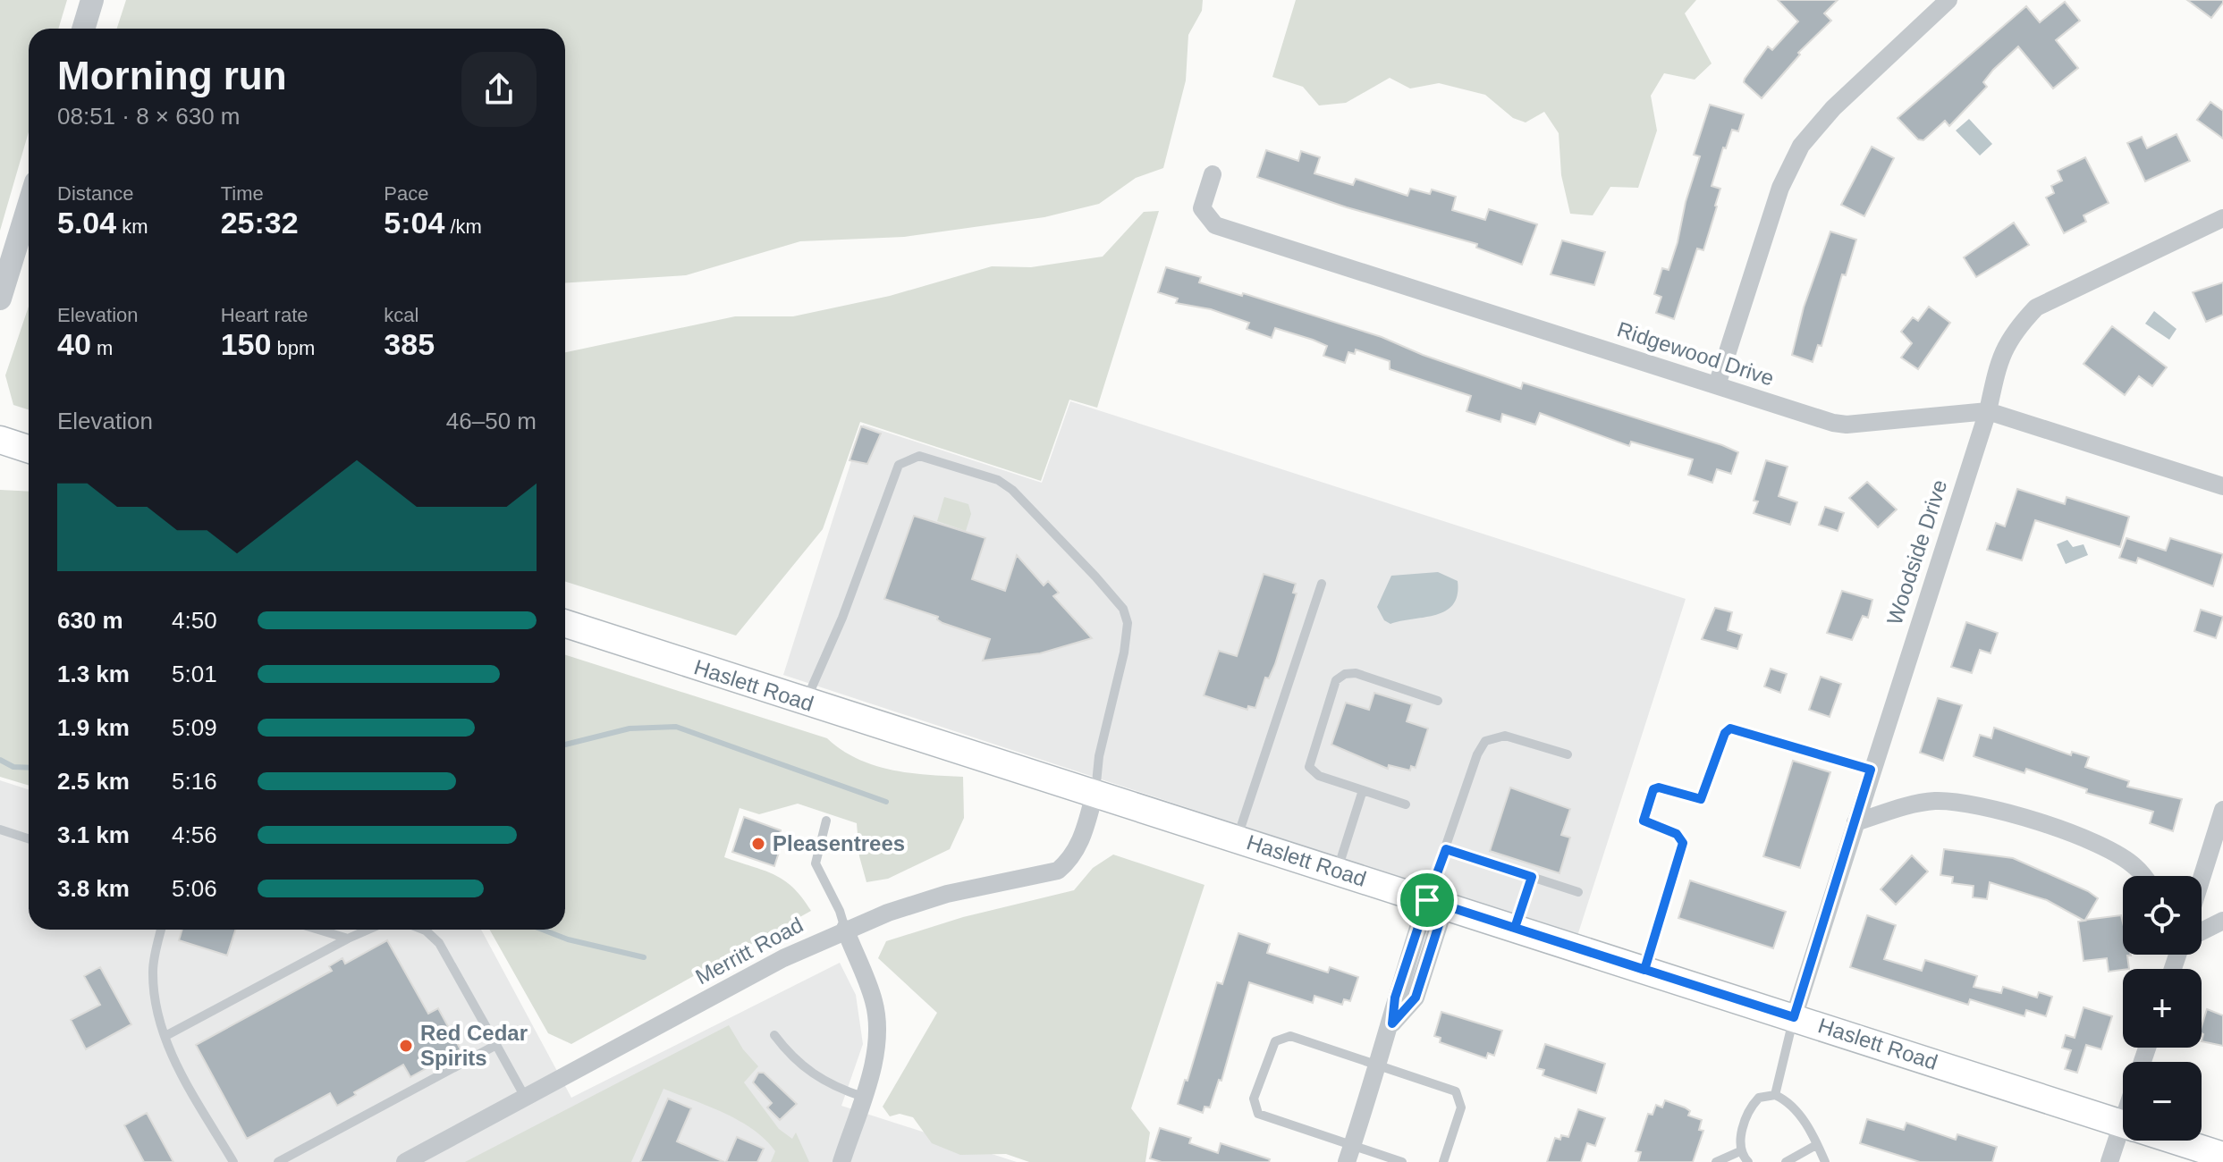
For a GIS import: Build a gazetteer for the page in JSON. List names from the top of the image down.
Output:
{
  "streets": {
    "main road": ["Haslett Road"],
    "street": ["Ridgewood Drive", "Woodside Drive", "Merritt Road"]
  },
  "crossings": [
    ["Ridgewood Drive", "Woodside Drive"],
    ["Woodside Drive", "Haslett Road"],
    ["Haslett Road", "Merritt Road"]
  ],
  "places": ["Pleasentrees", "Red Cedar Spirits"],
  "page": {
    "heading": ["Morning run", "08:51 · 8 × 630 m"],
    "stats": [
      ["Distance", "5.04 km"],
      ["Time", "25:32"],
      ["Pace", "5:04 /km"],
      ["Elevation", "40 m"],
      ["Heart rate", "150 bpm"],
      ["kcal", "385"]
    ],
    "chart": ["Elevation", "46–50 m"],
    "list": [
      {
        "name": "630 m",
        "note": "4:50"
      },
      {
        "name": "1.3 km",
        "note": "5:01"
      },
      {
        "name": "1.9 km",
        "note": "5:09"
      },
      {
        "name": "2.5 km",
        "note": "5:16"
      },
      {
        "name": "3.1 km",
        "note": "4:56"
      },
      {
        "name": "3.8 km",
        "note": "5:06"
      }
    ],
    "map_buttons": ["+", "−"]
  }
}
